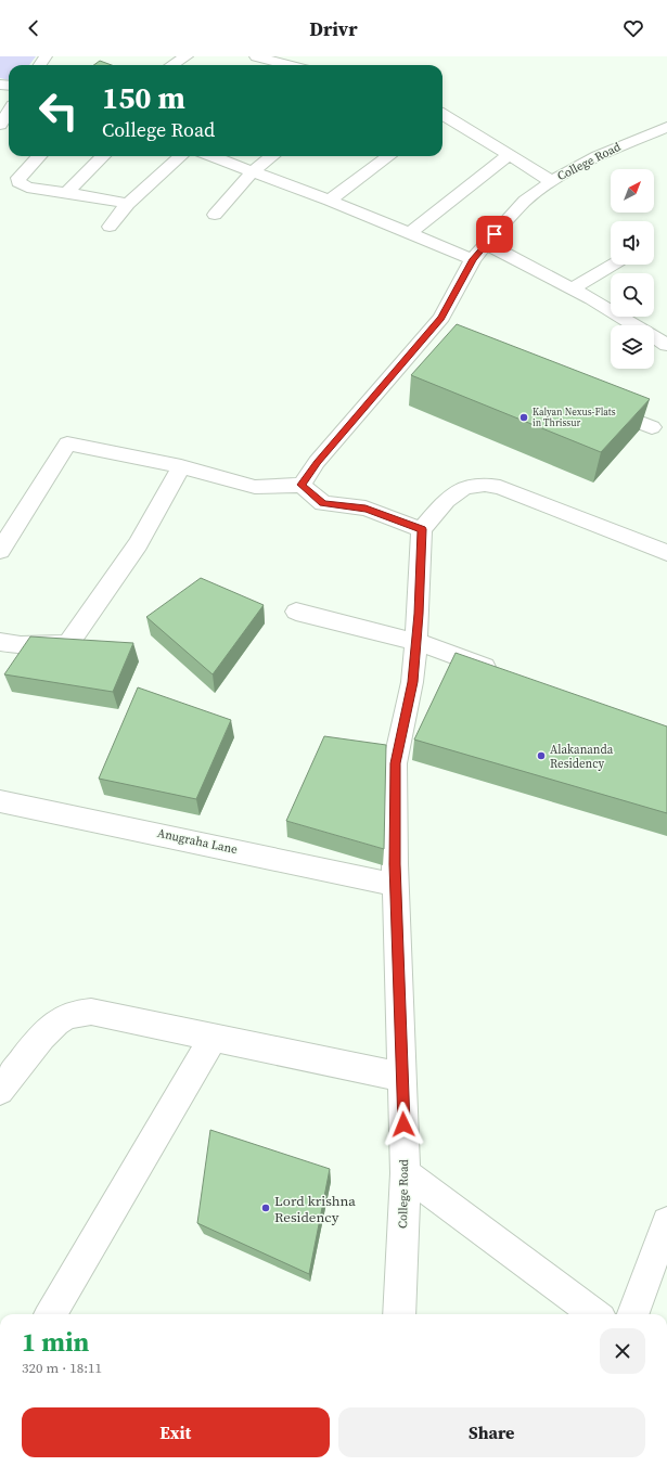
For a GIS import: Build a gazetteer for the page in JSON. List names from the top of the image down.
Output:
{
  "streets": {
    "street": ["College Road", "Anugraha Lane"]
  },
  "crossings": [
    ["College Road", "Anugraha Lane"]
  ],
  "places": ["Kalyan Nexus-Flats in Thrissur", "Alakananda Residency", "Lord krishna Residency"],
  "north": "top right",
  "page": {
    "header": "Drivr",
    "turn": ["150 m", "College Road"],
    "heading": ["1 min", "320 m · 18:11"],
    "buttons": ["Exit", "Share"]
  }
}
